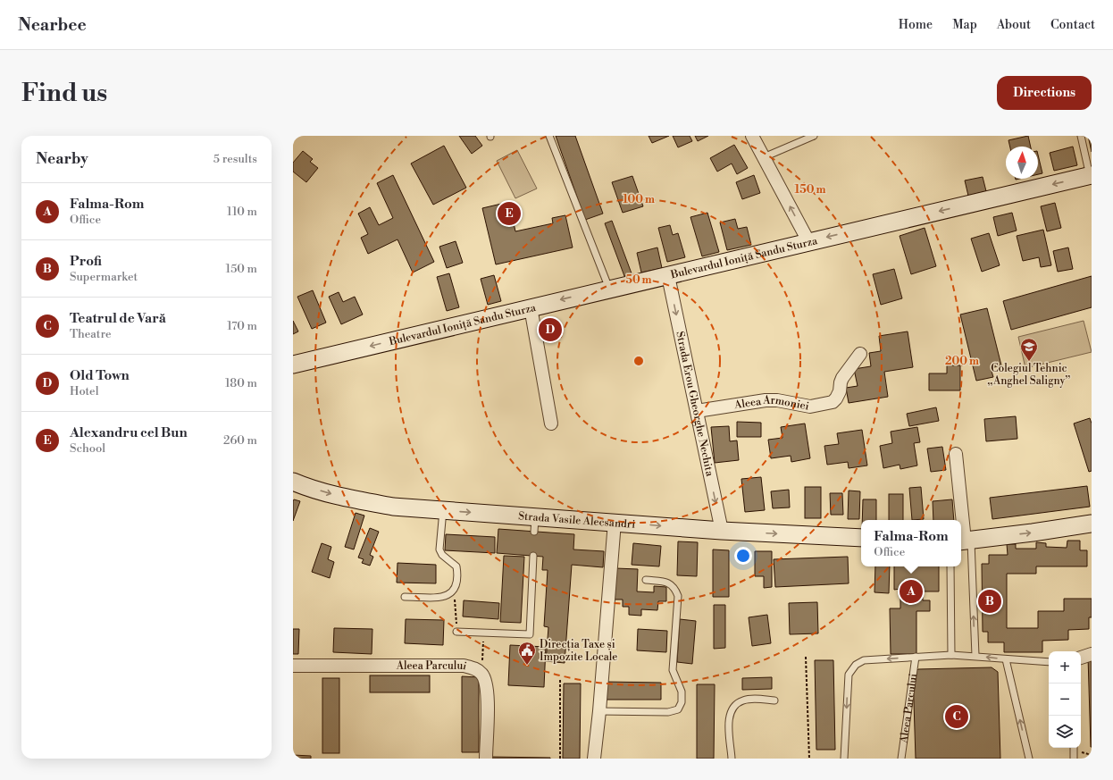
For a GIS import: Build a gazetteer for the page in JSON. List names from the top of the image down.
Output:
{
  "streets": {
    "street": [
      "Bulevardul Ioniță Sandu Sturza",
      "Strada Erou Gheorghe Nechita",
      "Aleea Armoniei",
      "Strada Vasile Alecsandri",
      "Aleea Parcului"
    ]
  },
  "crossings": [
    ["Bulevardul Ioniță Sandu Sturza", "Strada Erou Gheorghe Nechita"],
    ["Strada Erou Gheorghe Nechita", "Aleea Armoniei"],
    ["Strada Erou Gheorghe Nechita", "Strada Vasile Alecsandri"]
  ],
  "one_way": ["Bulevardul Ioniță Sandu Sturza", "Strada Erou Gheorghe Nechita", "Strada Vasile Alecsandri"],
  "places": {
    "school or university": ["Colegiul Tehnic „Anghel Saligny”"],
    "public building": ["Direcția Taxe și Impozite Locale"]
  },
  "north": "top",
  "page": {
    "header": "Nearbee",
    "nav": [
      "Home",
      "Map",
      "About",
      "Contact"
    ],
    "buttons": "Directions",
    "title": "Find us",
    "heading": ["Nearby", "5 results"],
    "list": [
      {
        "mark": "A",
        "name": "Falma-Rom",
        "note": "Office",
        "value": "110 m"
      },
      {
        "mark": "B",
        "name": "Profi",
        "note": "Supermarket",
        "value": "150 m"
      },
      {
        "mark": "C",
        "name": "Teatrul de Vară",
        "note": "Theatre",
        "value": "170 m"
      },
      {
        "mark": "D",
        "name": "Old Town",
        "note": "Hotel",
        "value": "180 m"
      },
      {
        "mark": "E",
        "name": "Alexandru cel Bun",
        "note": "School",
        "value": "260 m"
      }
    ],
    "pins": [
      "E",
      "D",
      "A",
      "B",
      "C"
    ],
    "popup": ["Falma-Rom", "Office"],
    "map_buttons": ["+", "−"]
  },
  "rings": [
    "150 m",
    "100 m",
    "50 m",
    "200 m"
  ]
}
